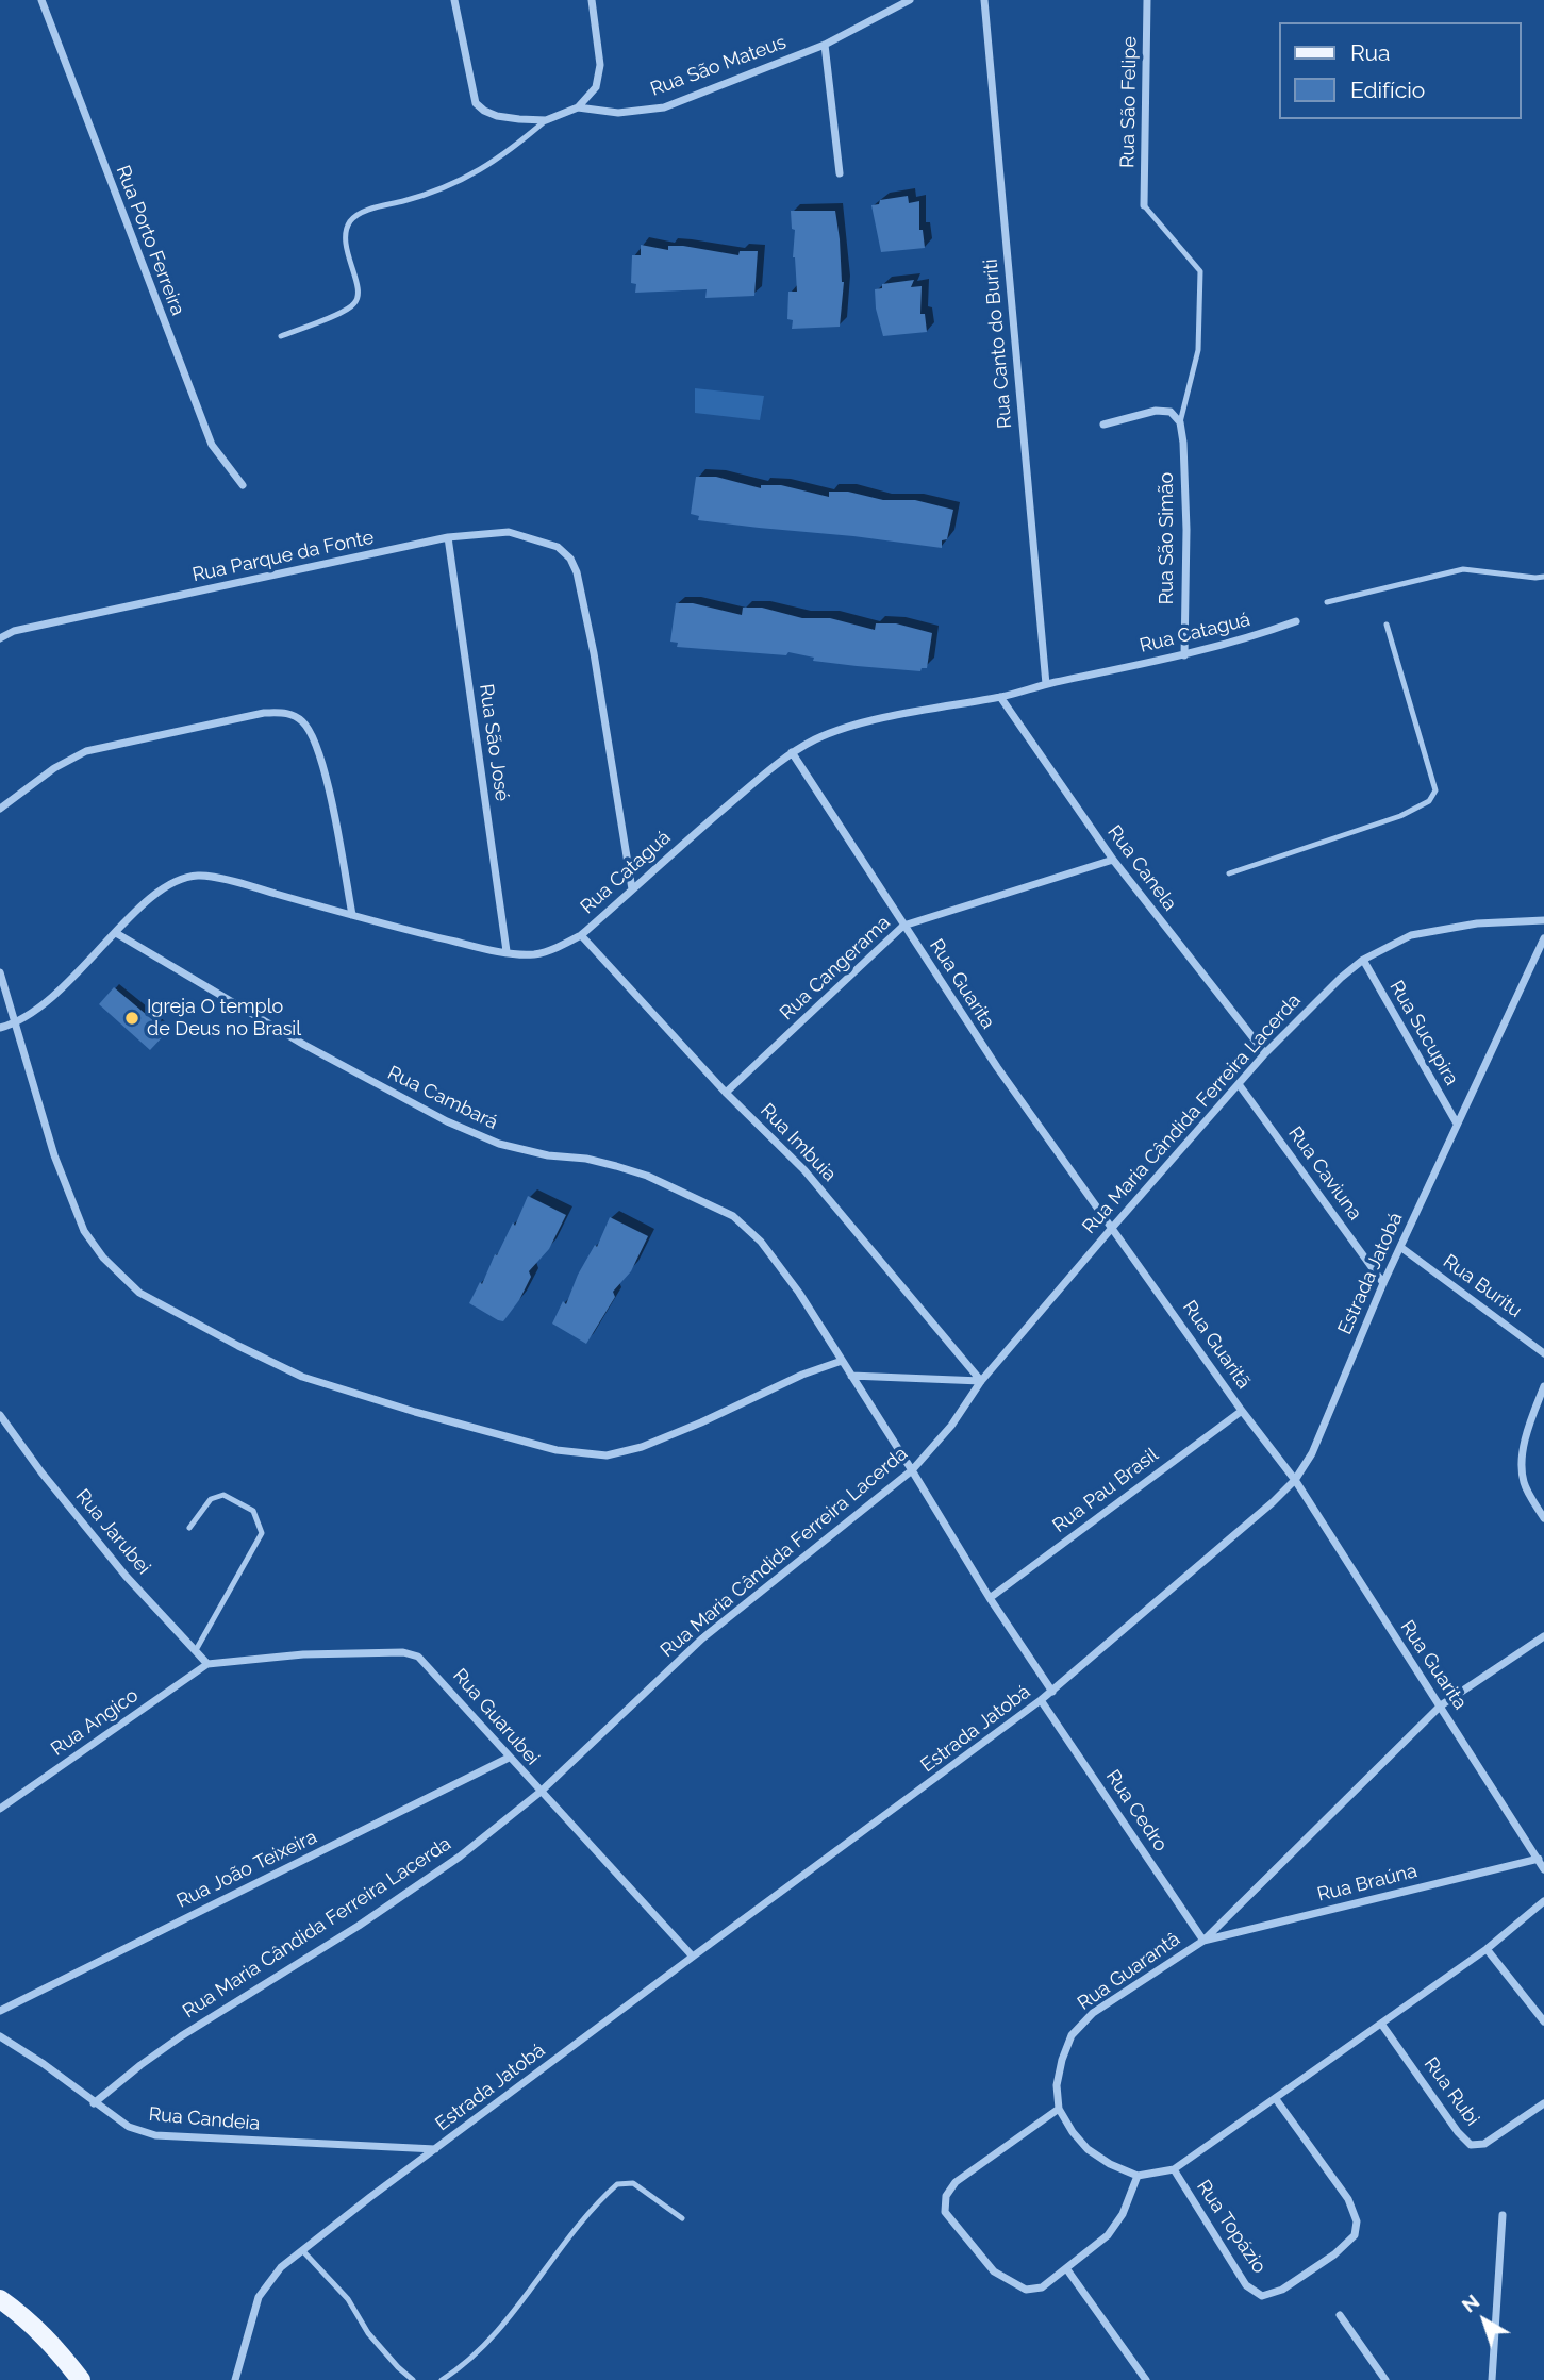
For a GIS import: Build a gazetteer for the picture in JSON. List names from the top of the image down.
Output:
{
  "streets": {
    "street": [
      "Rua São Mateus",
      "Rua São Felipe",
      "Rua Porto Ferreira",
      "Rua Canto do Buriti",
      "Rua São Simão",
      "Rua Parque da Fonte",
      "Rua Cataguá",
      "Rua São José",
      "Rua Canela",
      "Rua Cangerama",
      "Rua Guarita",
      "Rua Sucupira",
      "Rua Cambará",
      "Rua Maria Cândida Ferreira Lacerda",
      "Rua Imbuia",
      "Rua Caviuna",
      "Estrada Jatobá",
      "Rua Buritu",
      "Rua Guaritã",
      "Rua Pau Brasil",
      "Rua Jarubei",
      "Rua Guarubei",
      "Rua Angico",
      "Rua Cedro",
      "Rua João Teixeira",
      "Rua Braúna",
      "Rua Guarantâ",
      "Rua Rubi",
      "Rua Candeia",
      "Rua Topázio"
    ]
  },
  "crossings": [
    ["Rua São Felipe", "Rua São Simão"],
    ["Rua Canto do Buriti", "Rua Cataguá"],
    ["Rua São Simão", "Rua Cataguá"],
    ["Rua Parque da Fonte", "Rua Cataguá"],
    ["Rua Parque da Fonte", "Rua São José"],
    ["Rua Cataguá", "Rua São José"],
    ["Rua Cataguá", "Rua Canela"],
    ["Rua Cataguá", "Rua Guarita"],
    ["Rua Cataguá", "Rua Cambará"],
    ["Rua Cataguá", "Rua Imbuia"],
    ["Rua Canela", "Rua Cangerama"],
    ["Rua Canela", "Rua Maria Cândida Ferreira Lacerda"],
    ["Rua Cangerama", "Rua Guarita"],
    ["Rua Cangerama", "Rua Imbuia"],
    ["Rua Guarita", "Rua Maria Cândida Ferreira Lacerda"],
    ["Rua Guarita", "Estrada Jatobá"],
    ["Rua Guarita", "Rua Guaritã"],
    ["Rua Guarita", "Rua Braúna"],
    ["Rua Guarita", "Rua Guarantâ"],
    ["Rua Sucupira", "Rua Maria Cândida Ferreira Lacerda"],
    ["Rua Sucupira", "Estrada Jatobá"],
    ["Rua Cambará", "Rua Maria Cândida Ferreira Lacerda"],
    ["Rua Maria Cândida Ferreira Lacerda", "Rua Imbuia"],
    ["Rua Maria Cândida Ferreira Lacerda", "Rua Caviuna"],
    ["Rua Maria Cândida Ferreira Lacerda", "Rua Guaritã"],
    ["Rua Maria Cândida Ferreira Lacerda", "Rua Guarubei"],
    ["Rua Maria Cândida Ferreira Lacerda", "Rua Candeia"],
    ["Rua Caviuna", "Estrada Jatobá"],
    ["Estrada Jatobá", "Rua Buritu"],
    ["Estrada Jatobá", "Rua Guaritã"],
    ["Estrada Jatobá", "Rua Guarubei"],
    ["Estrada Jatobá", "Rua Cedro"],
    ["Estrada Jatobá", "Rua Candeia"],
    ["Rua Guaritã", "Rua Pau Brasil"],
    ["Rua Jarubei", "Rua Guarubei"],
    ["Rua Jarubei", "Rua Angico"],
    ["Rua Guarubei", "Rua Angico"],
    ["Rua Guarubei", "Rua João Teixeira"],
    ["Rua Cedro", "Rua Braúna"],
    ["Rua Cedro", "Rua Guarantâ"],
    ["Rua Braúna", "Rua Guarantâ"]
  ],
  "places": ["Igreja O templo de Deus no Brasil"],
  "legend": ["Rua", "Edifício"],
  "north": "top left"
}
